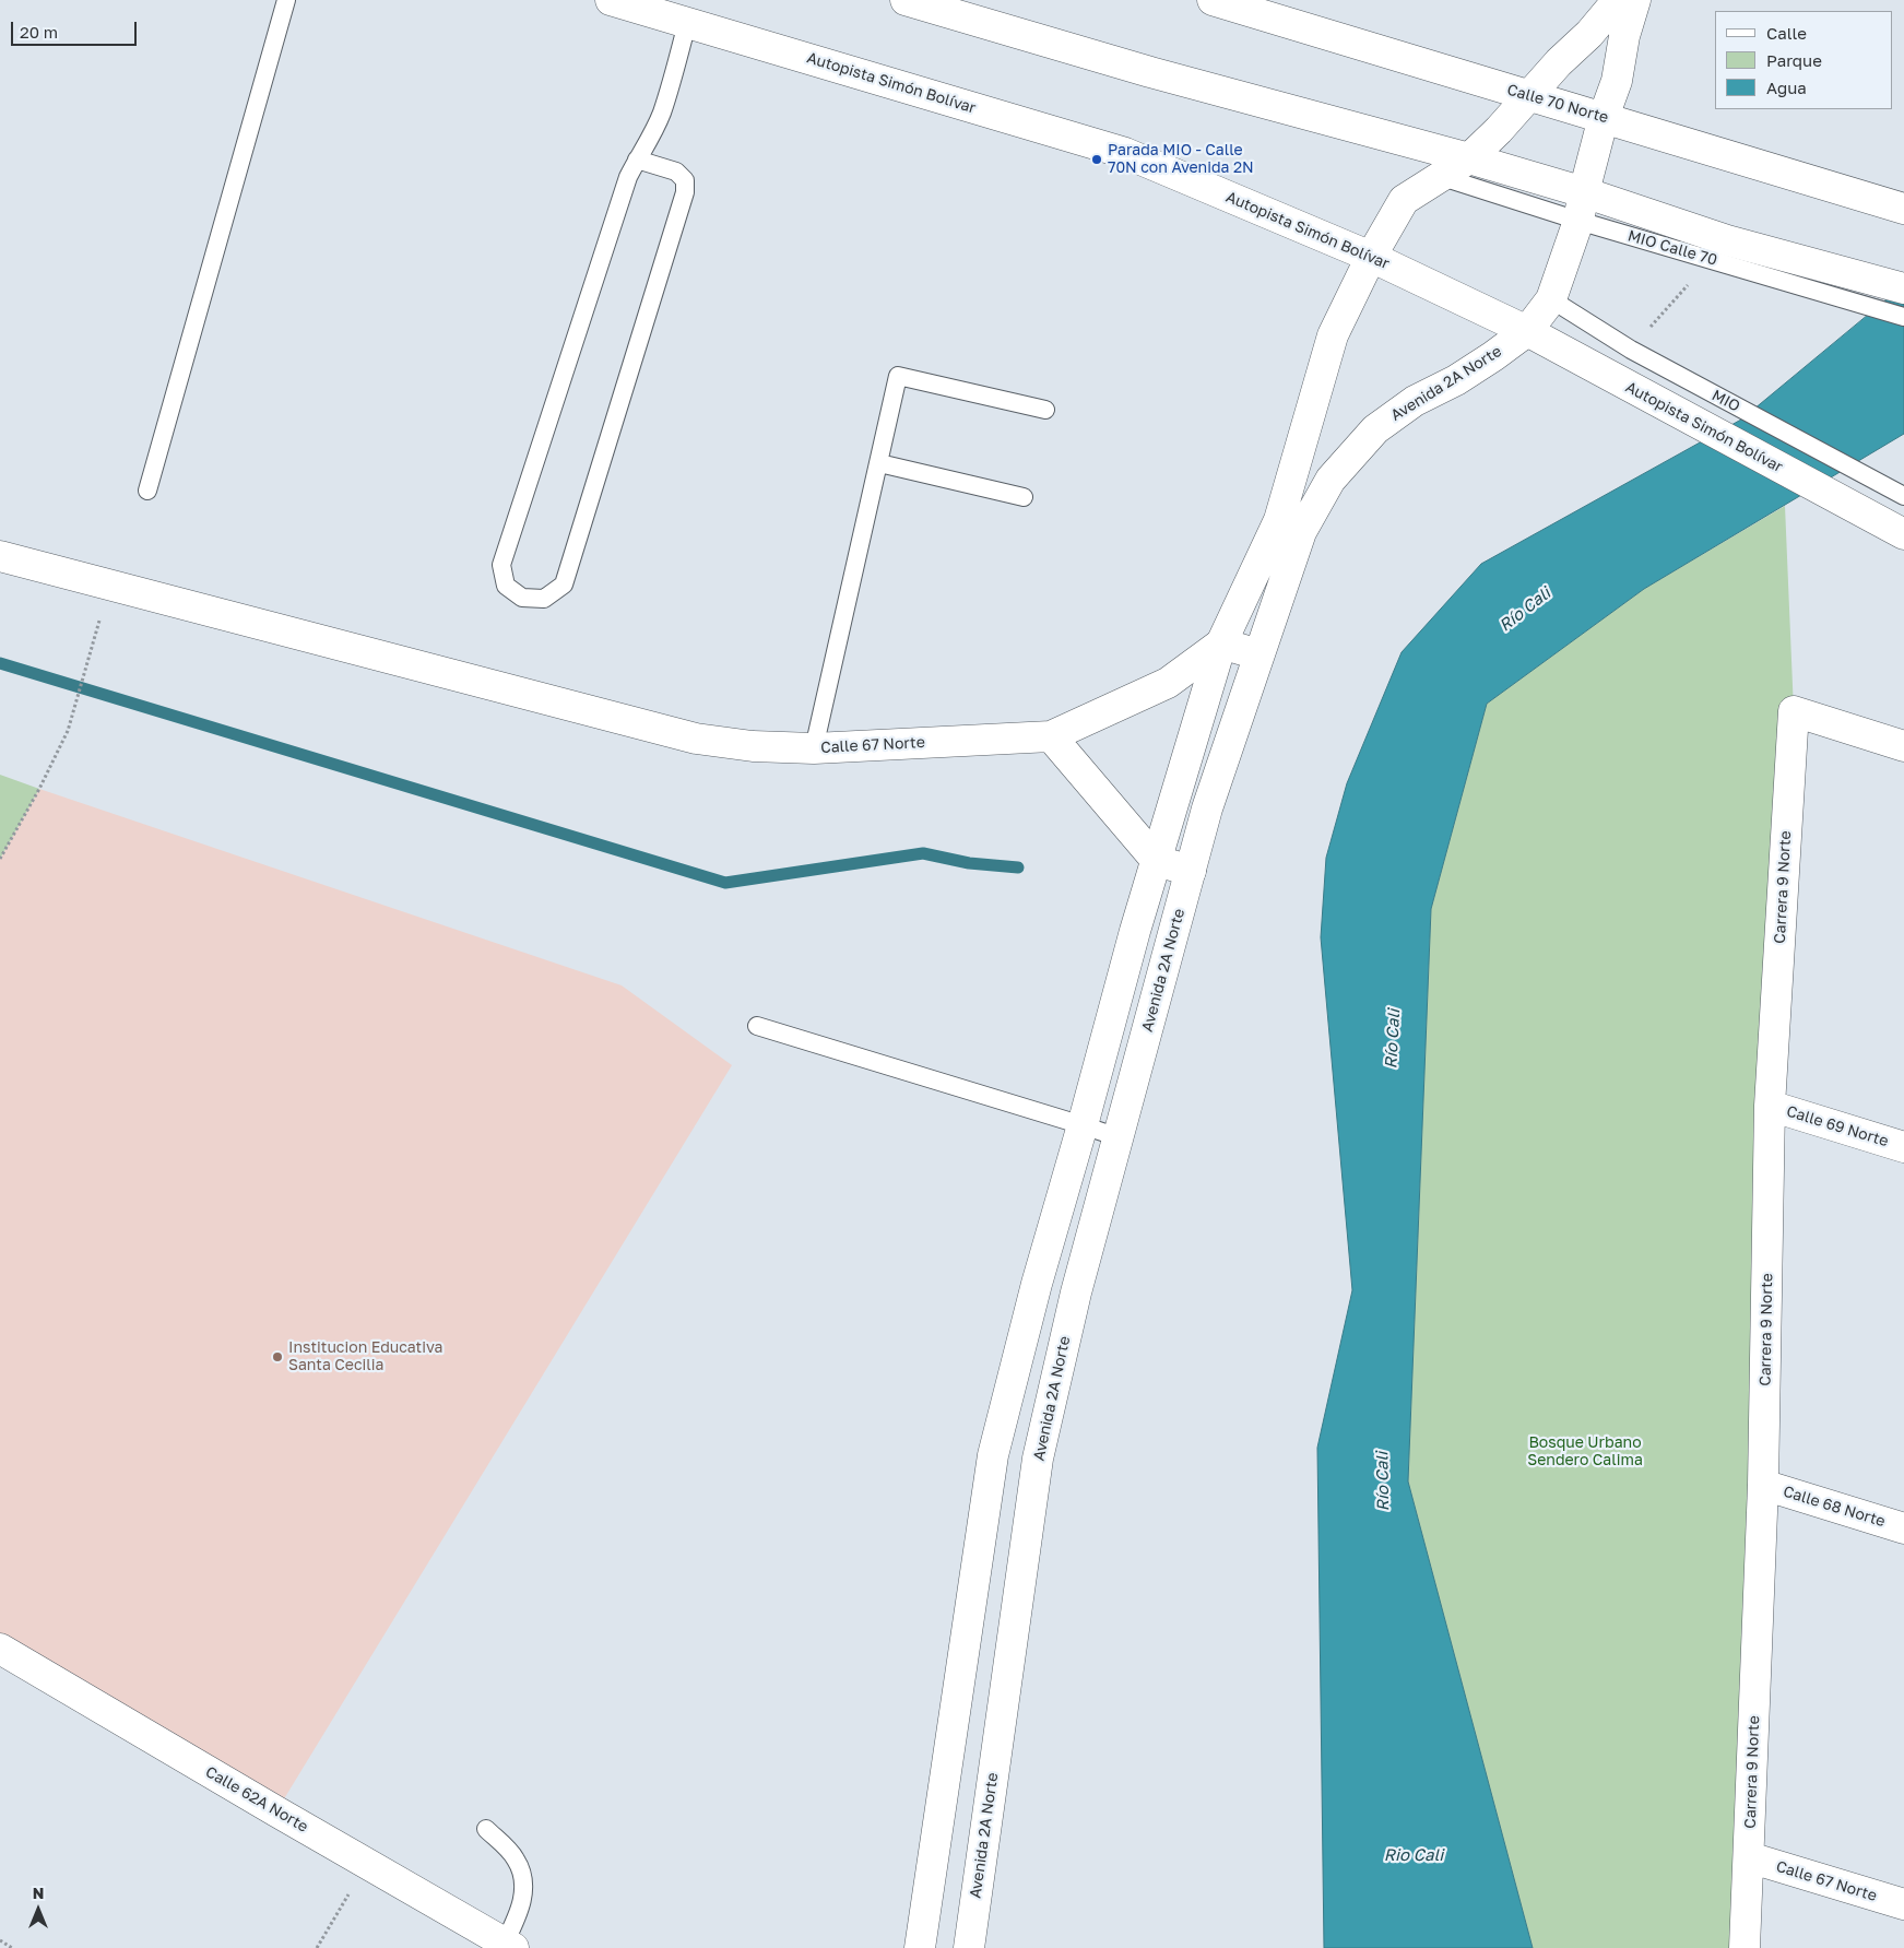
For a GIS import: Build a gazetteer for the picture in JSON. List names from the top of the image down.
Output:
{
  "streets": {
    "main road": [
      "Autopista Simón Bolívar",
      "Calle 70 Norte",
      "Avenida 2A Norte",
      "Calle 67 Norte",
      "Carrera 9 Norte",
      "Calle 69 Norte",
      "Calle 68 Norte",
      "Calle 62A Norte"
    ],
    "lane": ["MIO Calle 70", "MIO"]
  },
  "crossings": [
    ["Autopista Simón Bolívar", "Avenida 2A Norte"],
    ["Calle 70 Norte", "Avenida 2A Norte"],
    ["Avenida 2A Norte", "MIO"],
    ["Calle 67 Norte", "Carrera 9 Norte"],
    ["Carrera 9 Norte", "Calle 69 Norte"],
    ["Carrera 9 Norte", "Calle 68 Norte"]
  ],
  "water": ["Río Cali", "Rio Cali"],
  "parks": ["Bosque Urbano Sendero Calima"],
  "places": ["Parada MIO - Calle 70N con Avenida 2N", "Institucion Educativa Santa Cecilia"],
  "legend": ["Calle", "Parque", "Agua"],
  "scale_bar": "20 m",
  "north": "top"
}
